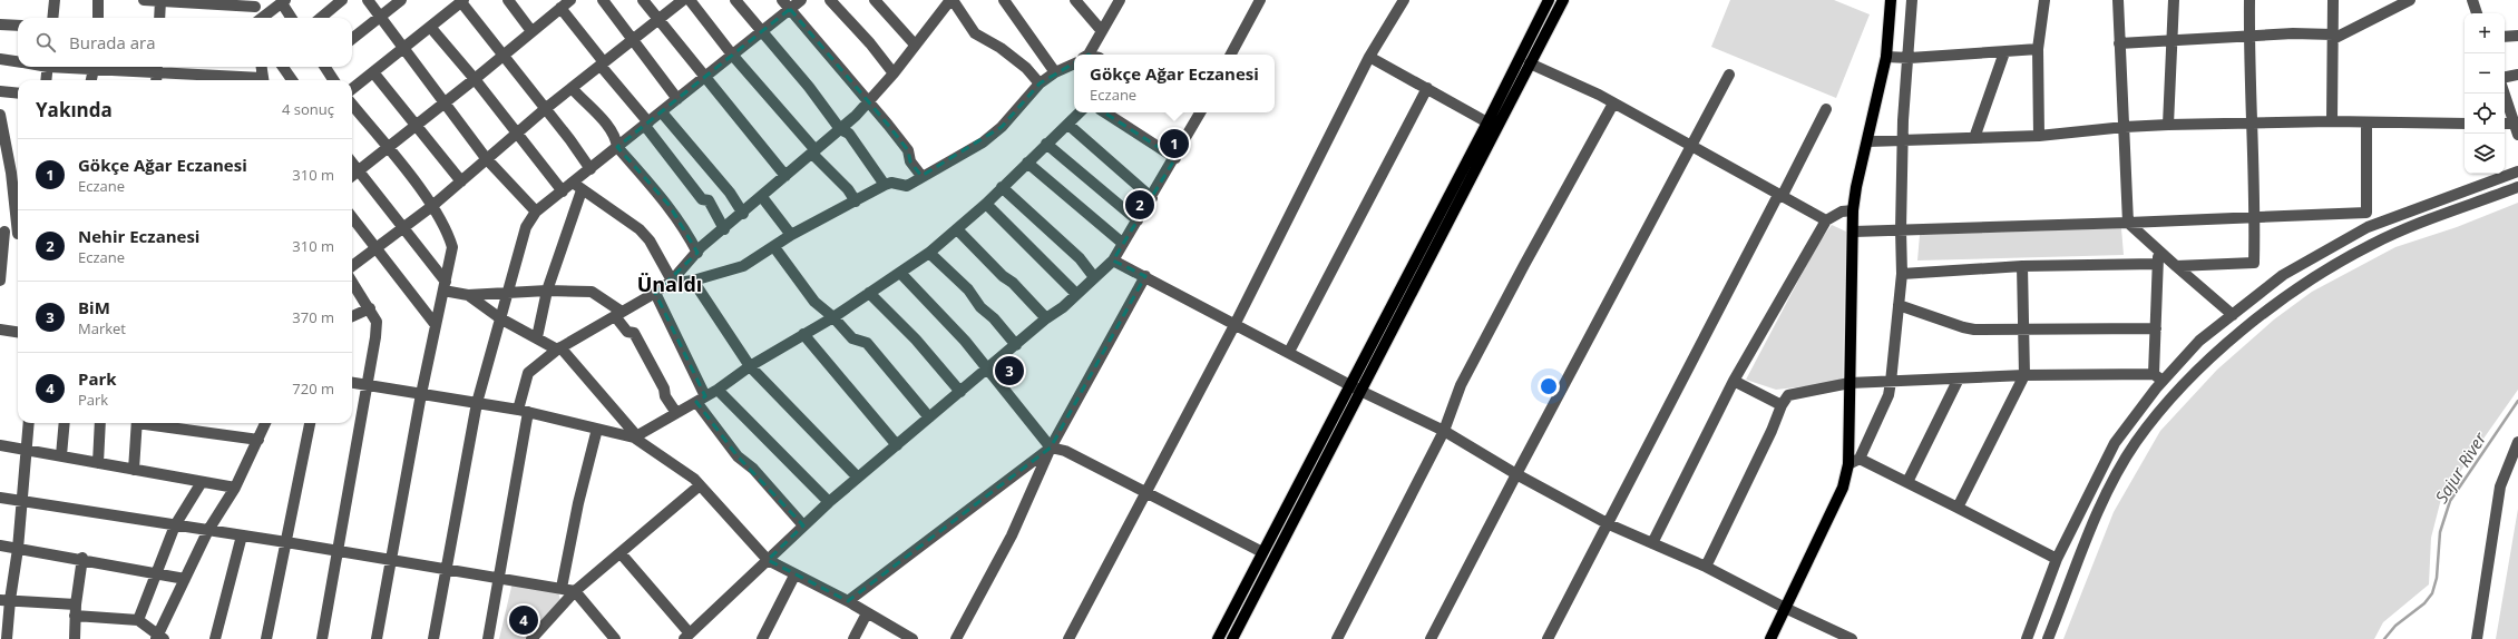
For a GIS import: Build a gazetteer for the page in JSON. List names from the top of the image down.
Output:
{
  "districts": ["Ünaldı"],
  "water": ["Sajur River"],
  "page": {
    "map_buttons": ["+", "−"],
    "search": "Burada ara",
    "popup": ["Gökçe Ağar Eczanesi", "Eczane"],
    "heading": ["Yakında", "4 sonuç"],
    "pins": [
      "1",
      "2",
      "3",
      "4"
    ],
    "list": [
      {
        "mark": "1",
        "name": "Gökçe Ağar Eczanesi",
        "note": "Eczane",
        "value": "310 m"
      },
      {
        "mark": "2",
        "name": "Nehir Eczanesi",
        "note": "Eczane",
        "value": "310 m"
      },
      {
        "mark": "3",
        "name": "BiM",
        "note": "Market",
        "value": "370 m"
      },
      {
        "mark": "4",
        "name": "Park",
        "note": "Park",
        "value": "720 m"
      }
    ]
  }
}
